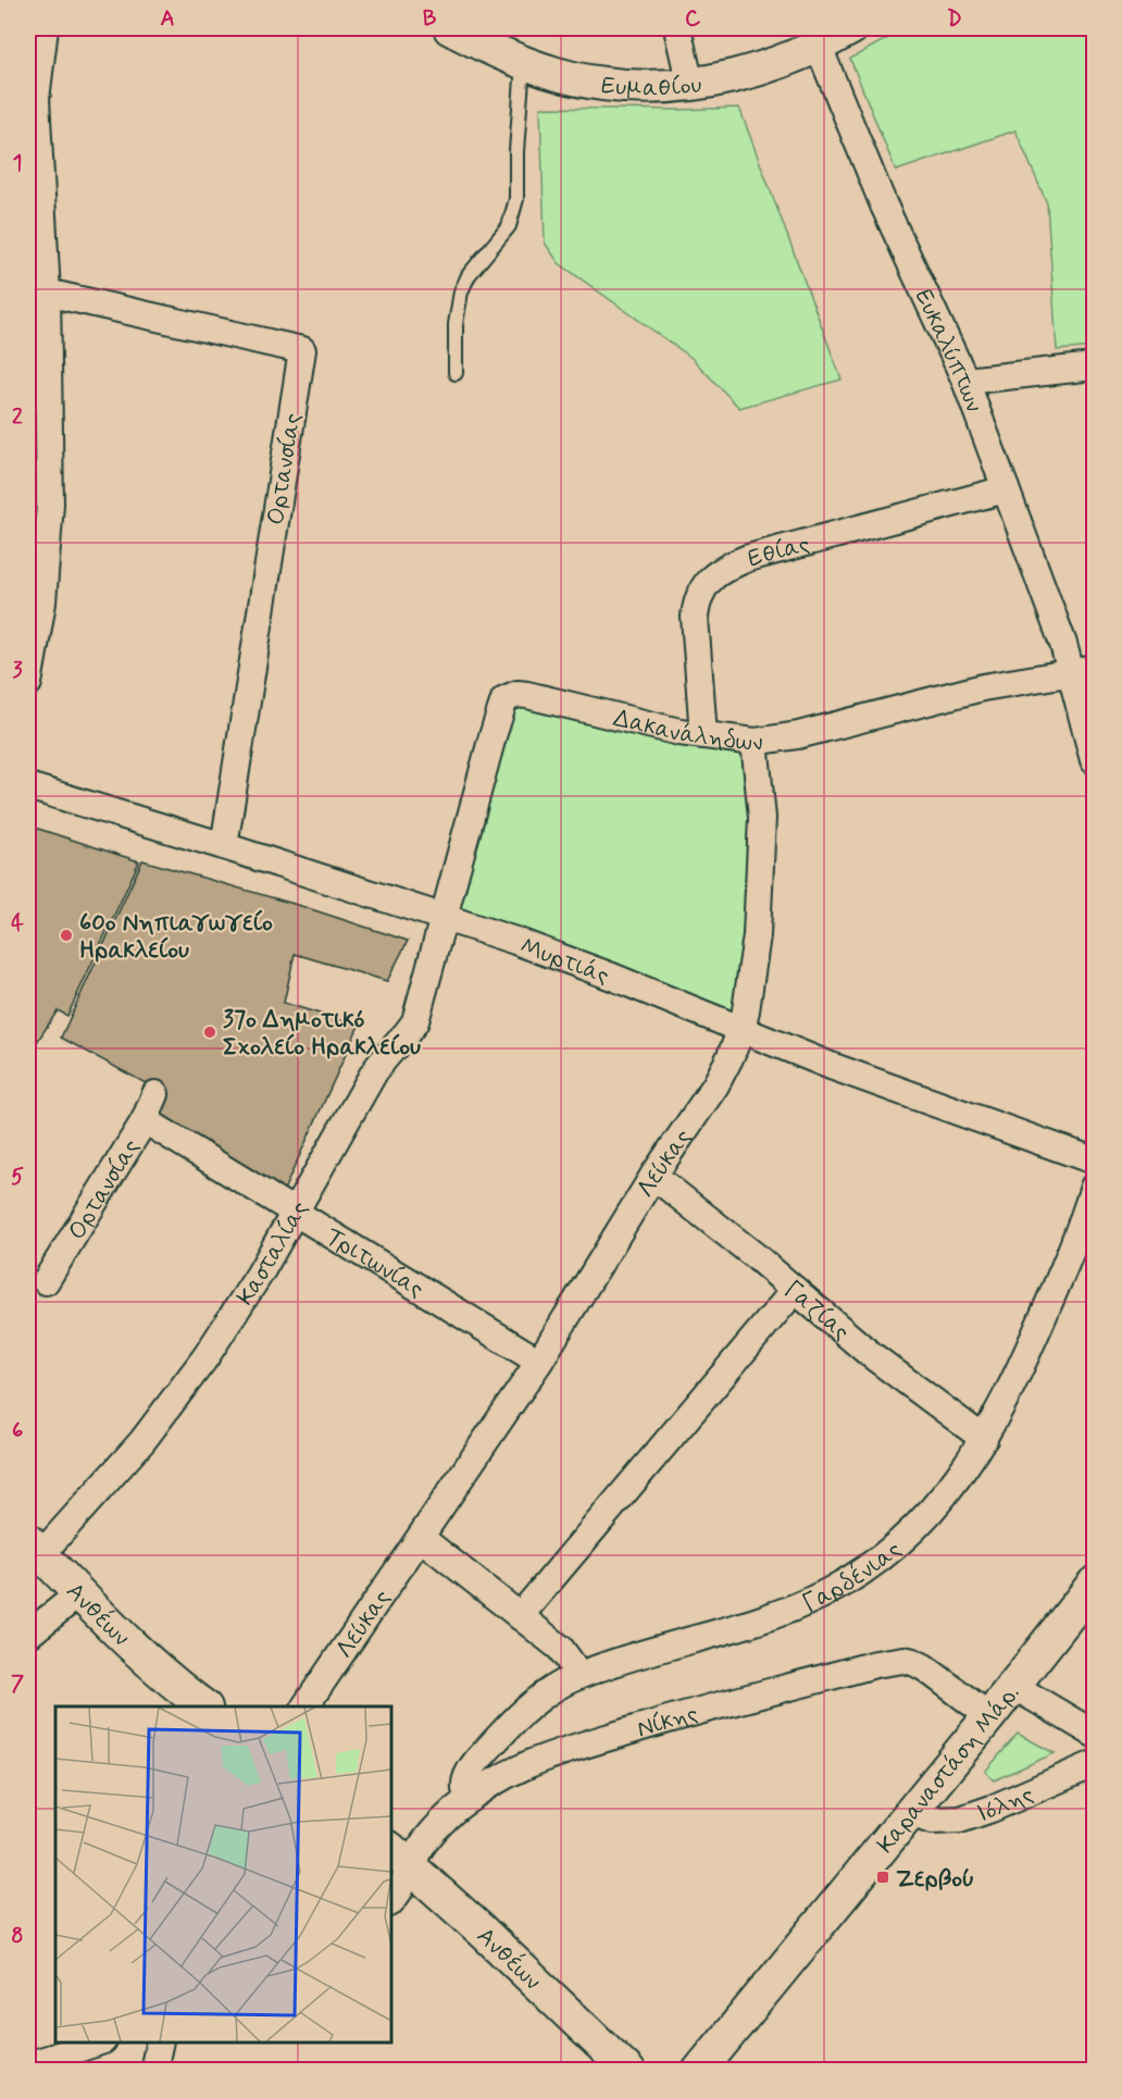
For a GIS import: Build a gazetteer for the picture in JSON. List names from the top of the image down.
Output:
{
  "streets": {
    "street": [
      "Ευμαθίου",
      "Ευκαλύπτων",
      "Ορτανσίας",
      "Εθίας",
      "Δακανάληδων",
      "Μυρτιάς",
      "Λεύκας",
      "Κασταλίας",
      "Τριτωνίας",
      "Γαζίας",
      "Γαρδένιας",
      "Ανθέων",
      "Νίκης",
      "Καραναστάση Μάρ.",
      "Ιόλης"
    ]
  },
  "crossings": [
    ["Ευμαθίου", "Ευκαλύπτων"],
    ["Ευκαλύπτων", "Εθίας"],
    ["Ευκαλύπτων", "Δακανάληδων"],
    ["Ορτανσίας", "Μυρτιάς"],
    ["Ορτανσίας", "Τριτωνίας"],
    ["Εθίας", "Δακανάληδων"],
    ["Δακανάληδων", "Μυρτιάς"],
    ["Δακανάληδων", "Λεύκας"],
    ["Δακανάληδων", "Κασταλίας"],
    ["Μυρτιάς", "Λεύκας"],
    ["Μυρτιάς", "Κασταλίας"],
    ["Λεύκας", "Τριτωνίας"],
    ["Λεύκας", "Γαζίας"],
    ["Κασταλίας", "Τριτωνίας"],
    ["Κασταλίας", "Ανθέων"],
    ["Γαζίας", "Γαρδένιας"],
    ["Γαρδένιας", "Νίκης"],
    ["Ανθέων", "Νίκης"],
    ["Νίκης", "Καραναστάση Μάρ."],
    ["Καραναστάση Μάρ.", "Ιόλης"]
  ],
  "places": {
    "other": ["60ο Νηπιαγωγείο Ηρακλείου", "37ο Δημοτικό Σχολείο Ηρακλείου"],
    "transit": ["Ζερβού"]
  },
  "grid": {
    "columns": [
      "A",
      "B",
      "C",
      "D"
    ],
    "rows": [
      "1",
      "2",
      "3",
      "4",
      "5",
      "6",
      "7",
      "8"
    ]
  }
}
